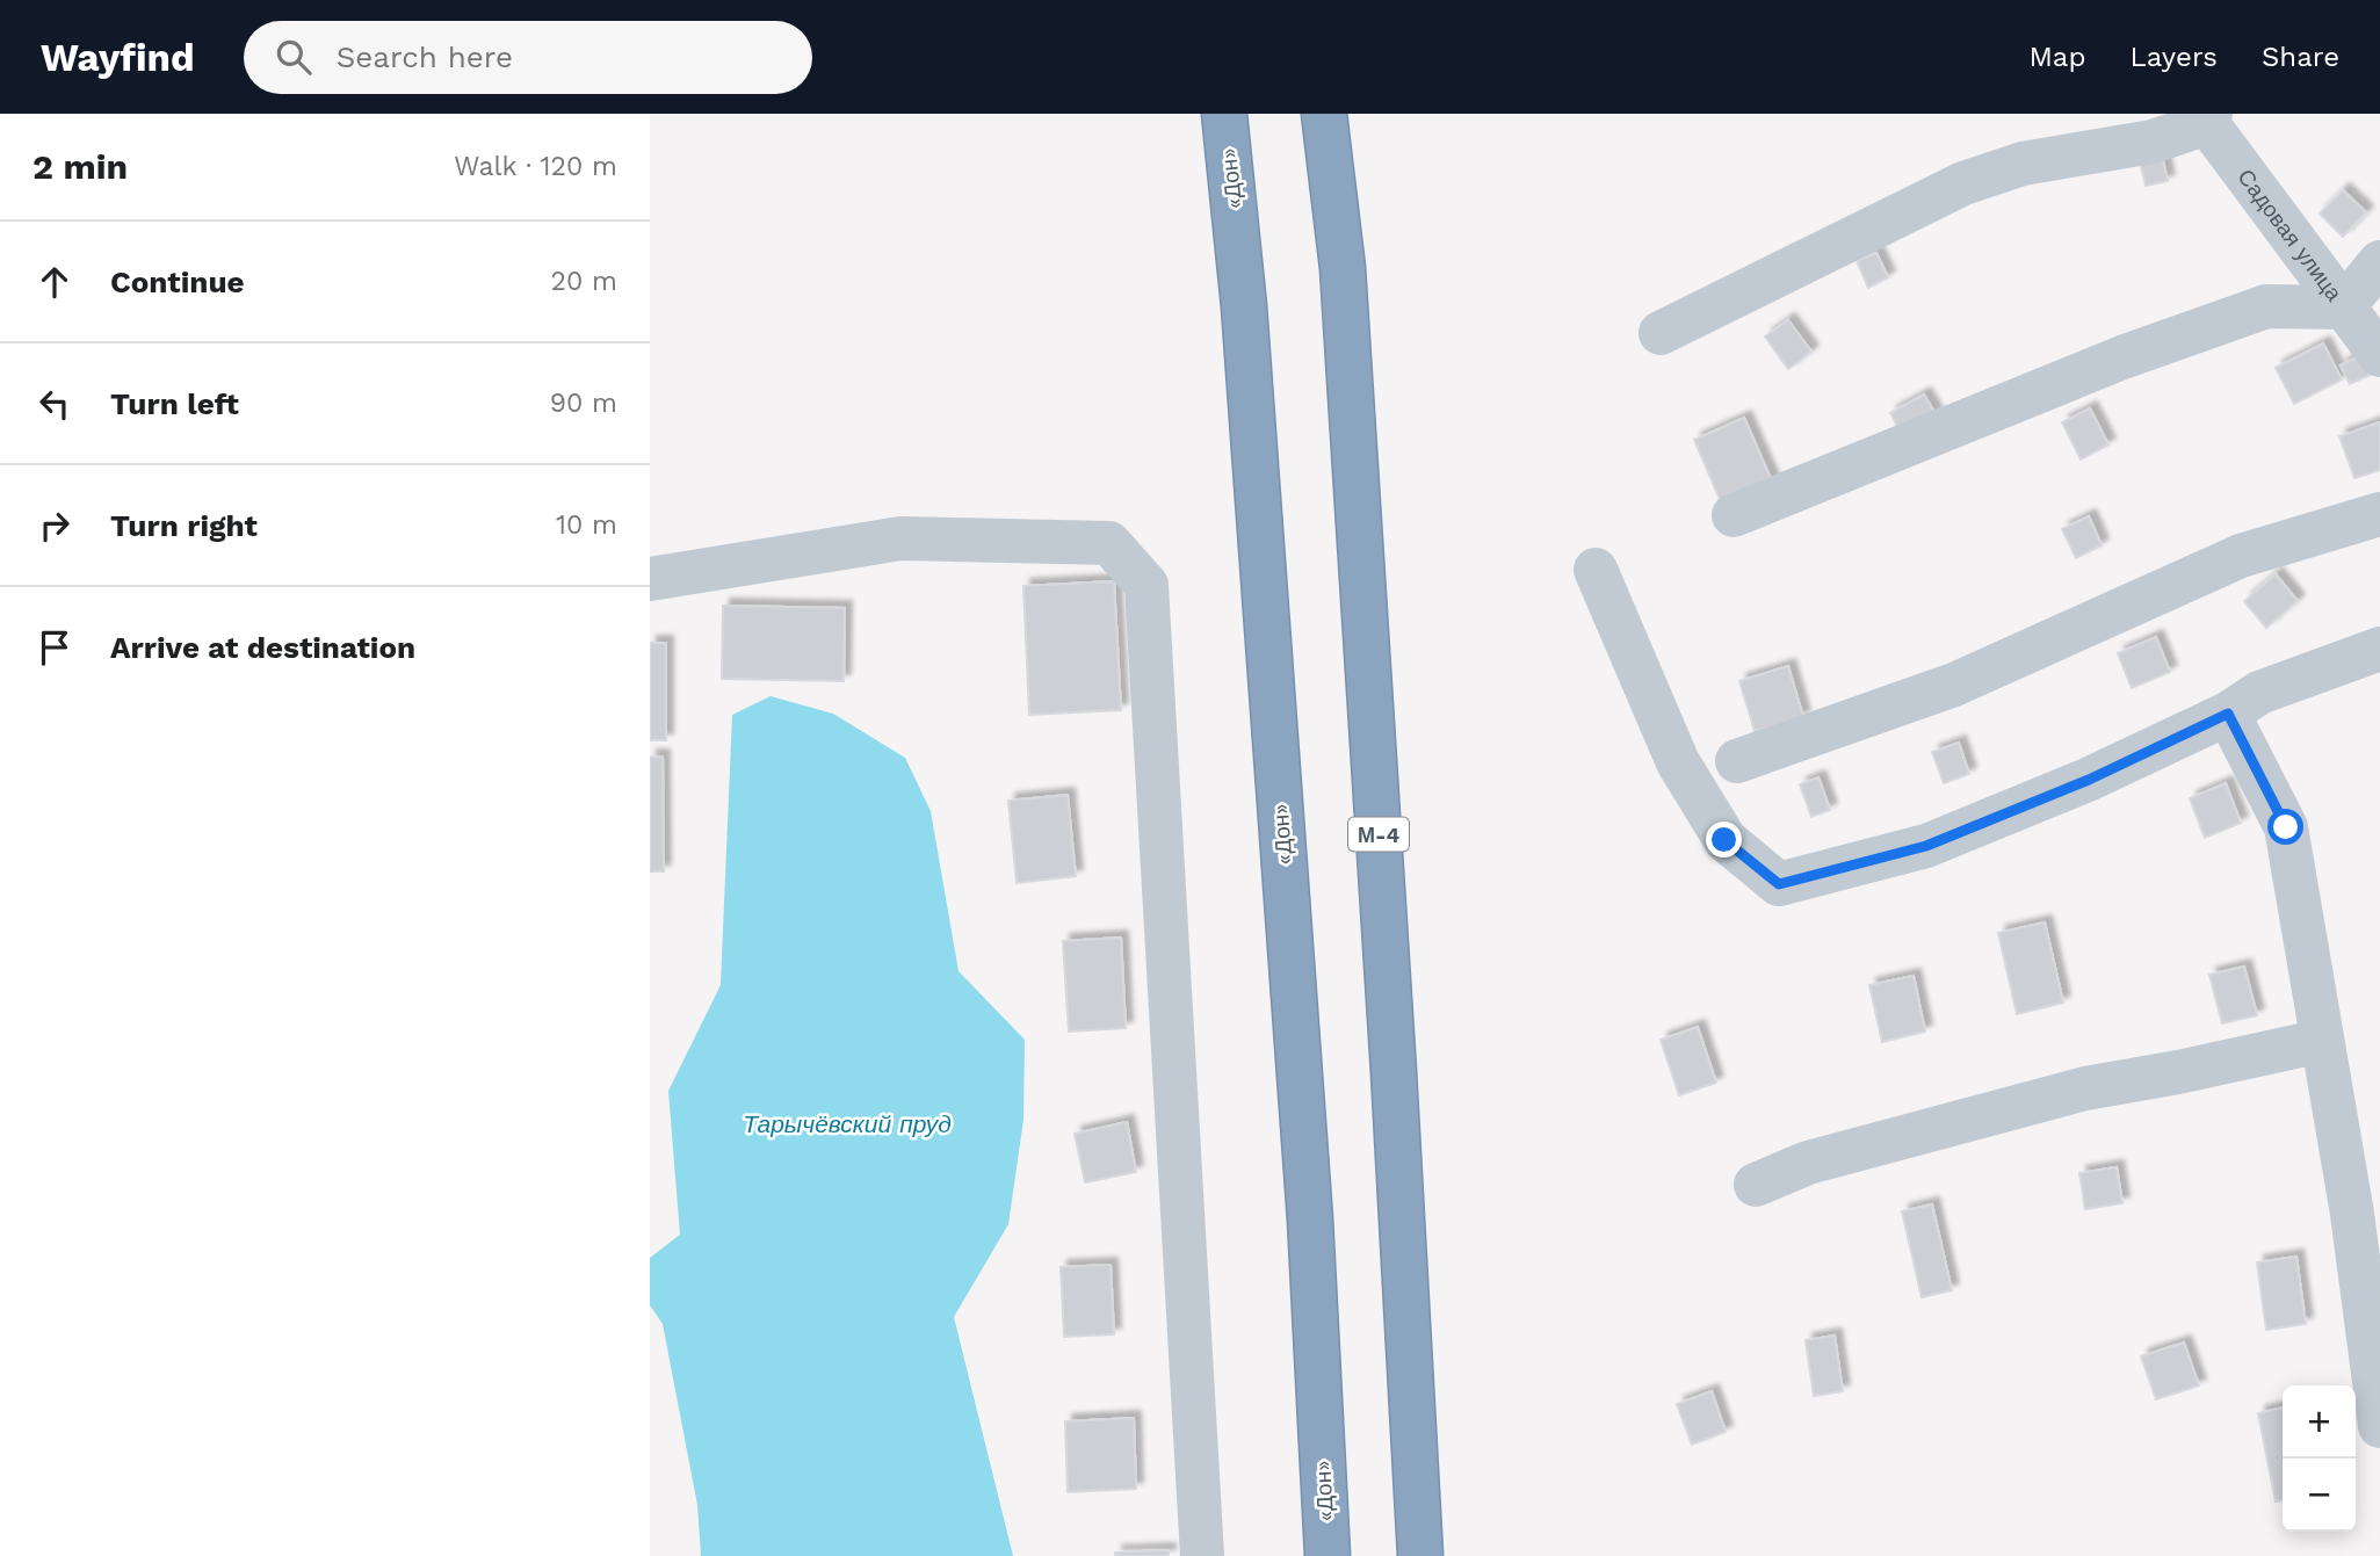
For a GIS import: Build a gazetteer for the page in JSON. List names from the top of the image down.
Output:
{
  "streets": {
    "highway": ["«Дон»", "М-4"],
    "street": ["Садовая улица"]
  },
  "water": ["Тарычёвский пруд"],
  "page": {
    "header": "Wayfind",
    "search": "Search here",
    "nav": ["Map", "Layers", "Share"],
    "heading": ["2 min", "Walk · 120 m"],
    "list": [
      ["Continue", "20 m"],
      ["Turn left", "90 m"],
      ["Turn right", "10 m"],
      "Arrive at destination"
    ],
    "map_buttons": ["+", "−"]
  }
}
